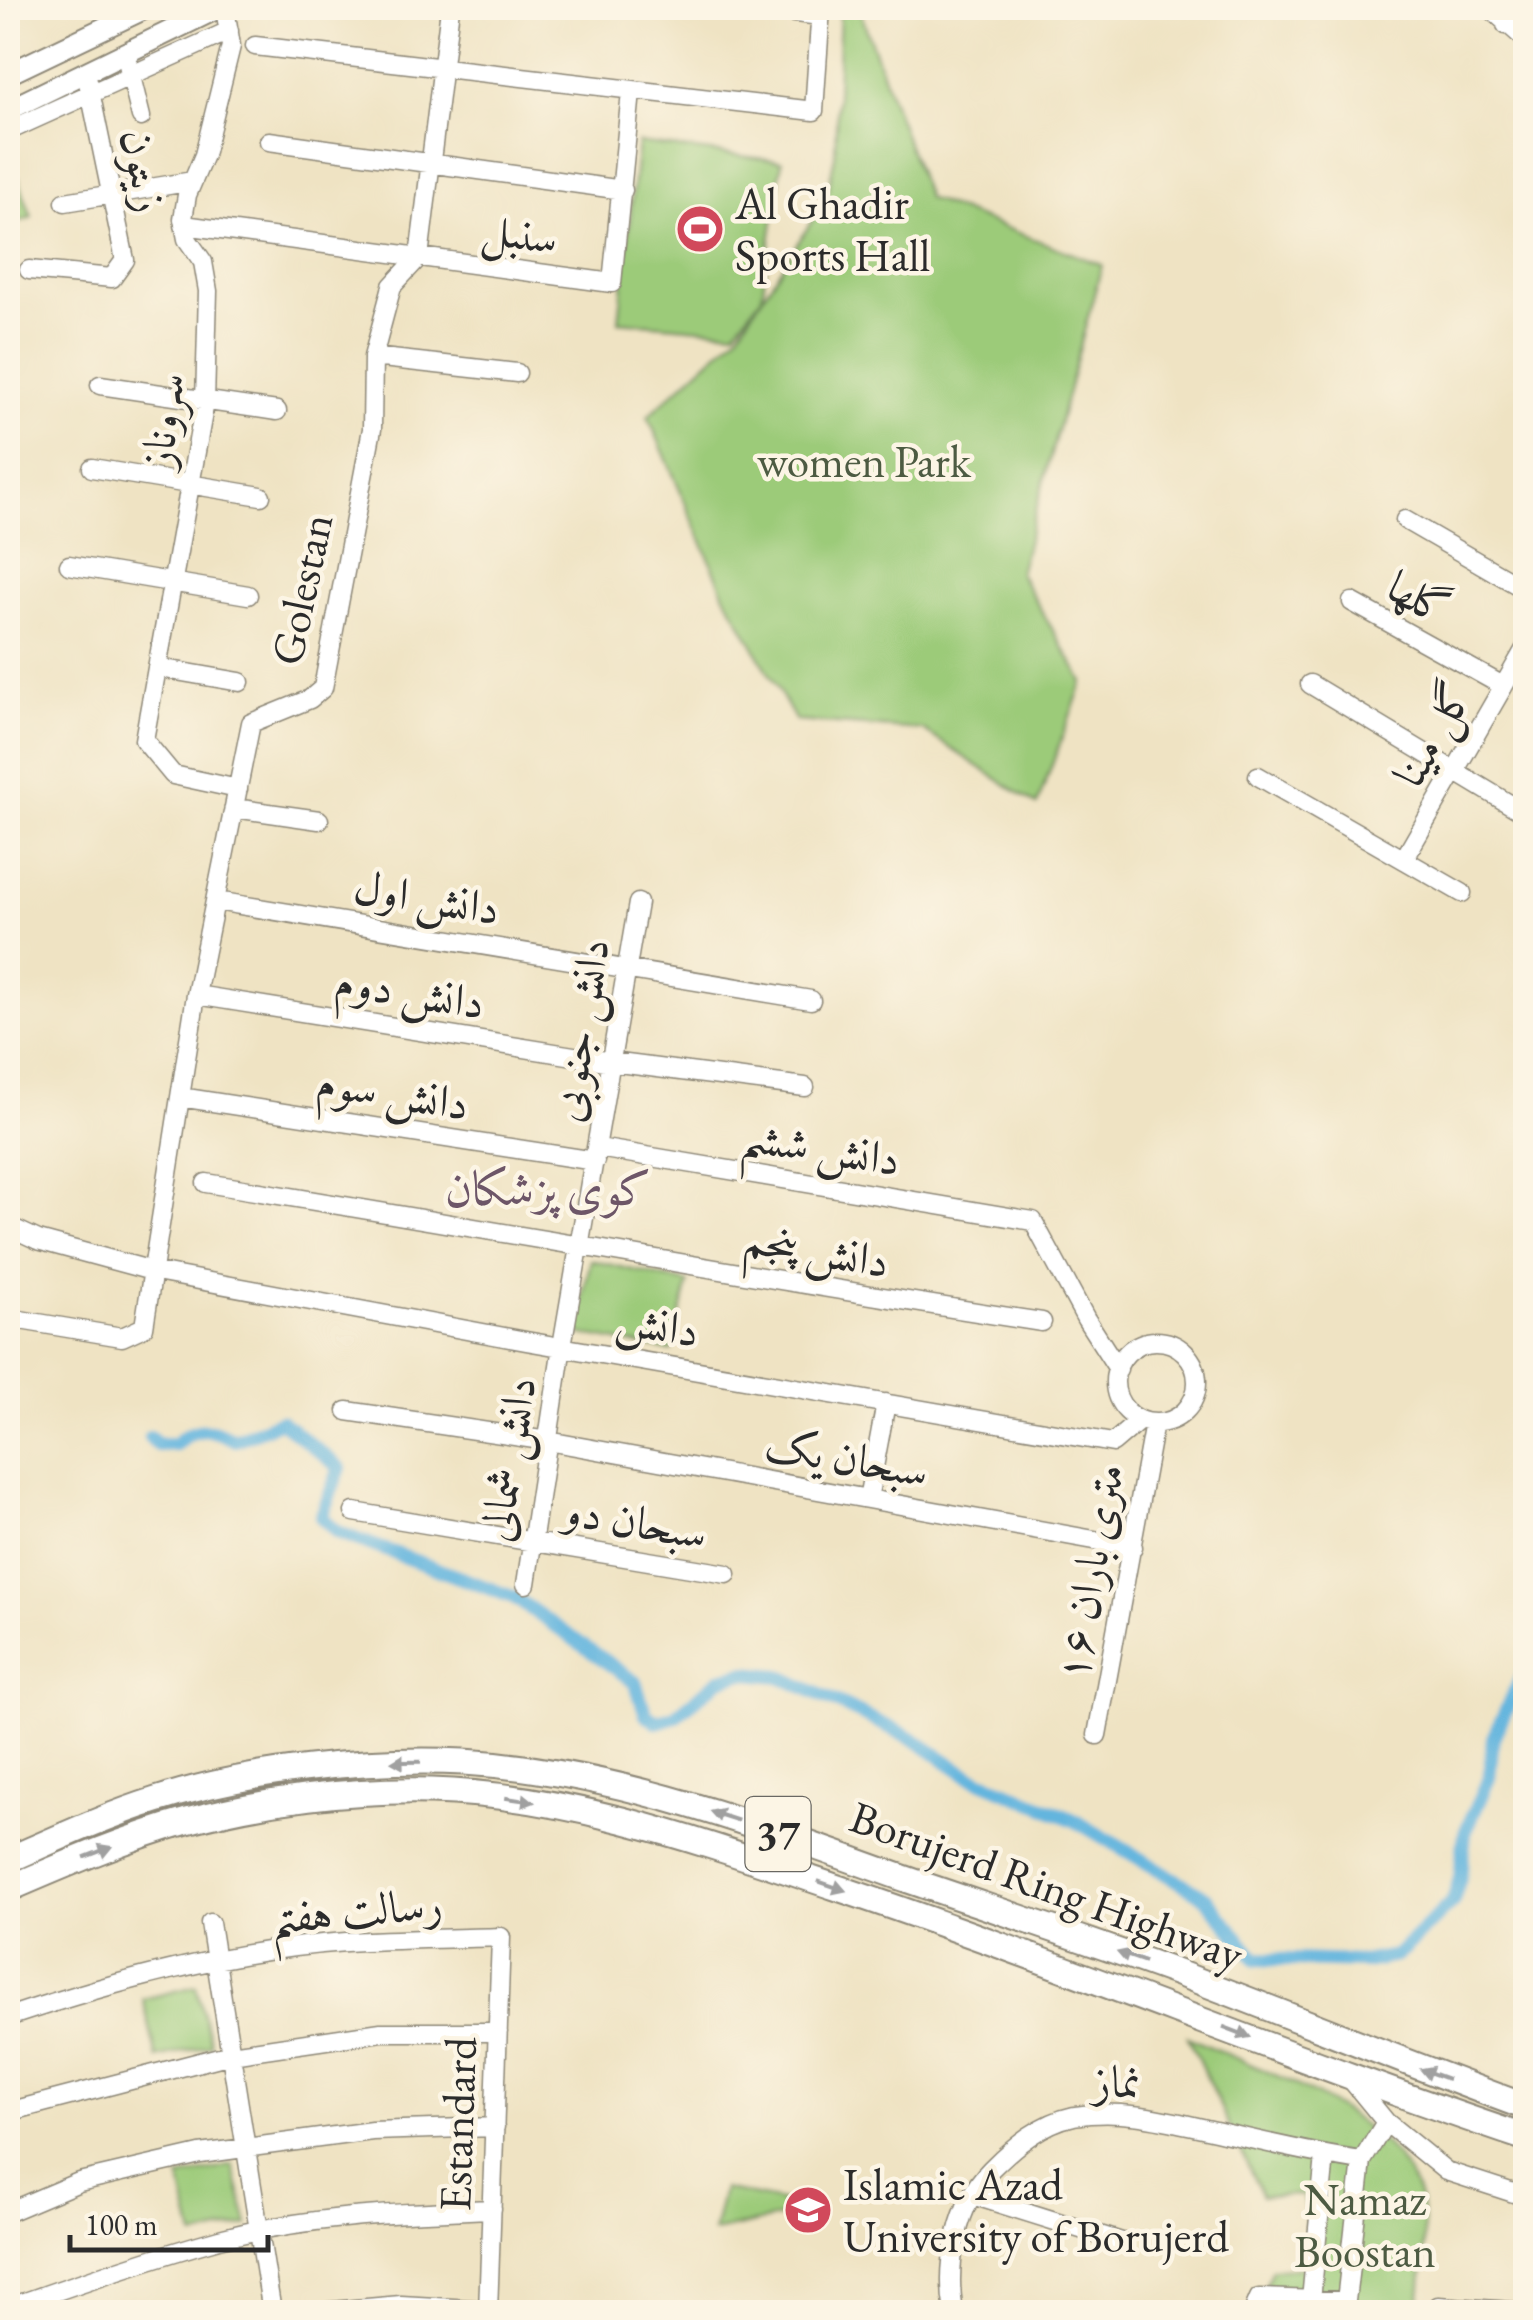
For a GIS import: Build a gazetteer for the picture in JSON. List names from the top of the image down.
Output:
{
  "streets": {
    "highway": ["37", "Borujerd Ring Highway"],
    "street": [
      "زیتون",
      "سنبل",
      "سروناز",
      "Golestan",
      "گلها",
      "گل مینا",
      "دانش اول",
      "دانش دوم",
      "دانش جنوبی",
      "دانش سوم",
      "دانش ششم",
      "دانش پنجم",
      "دانش",
      "سبحان یک",
      "دانش شمالی",
      "سبحان دو",
      "۱۶ متری باران",
      "رسالت هفتم",
      "نماز",
      "Estandard"
    ]
  },
  "crossings": [
    ["سنبل", "سروناز"],
    ["سنبل", "Golestan"],
    ["سروناز", "Golestan"],
    ["Golestan", "دانش اول"],
    ["Golestan", "دانش دوم"],
    ["Golestan", "دانش سوم"],
    ["Golestan", "دانش"],
    ["گلها", "گل مینا"],
    ["دانش اول", "دانش جنوبی"],
    ["دانش دوم", "دانش جنوبی"],
    ["دانش جنوبی", "دانش سوم"],
    ["دانش جنوبی", "دانش ششم"],
    ["دانش جنوبی", "دانش پنجم"],
    ["دانش جنوبی", "دانش"],
    ["دانش جنوبی", "دانش شمالی"],
    ["دانش سوم", "دانش ششم"],
    ["دانش ششم", "دانش"],
    ["دانش ششم", "۱۶ متری باران"],
    ["دانش", "دانش شمالی"],
    ["دانش", "۱۶ متری باران"],
    ["سبحان یک", "دانش شمالی"],
    ["سبحان یک", "۱۶ متری باران"],
    ["دانش شمالی", "سبحان دو"],
    ["رسالت هفتم", "Estandard"]
  ],
  "districts": ["کوی پزشکان"],
  "parks": ["women Park", "Namaz Boostan"],
  "places": {
    "sports": ["Al Ghadir Sports Hall"],
    "school or university": ["Islamic Azad University of Borujerd"]
  },
  "scale_bar": "100 m"
}
